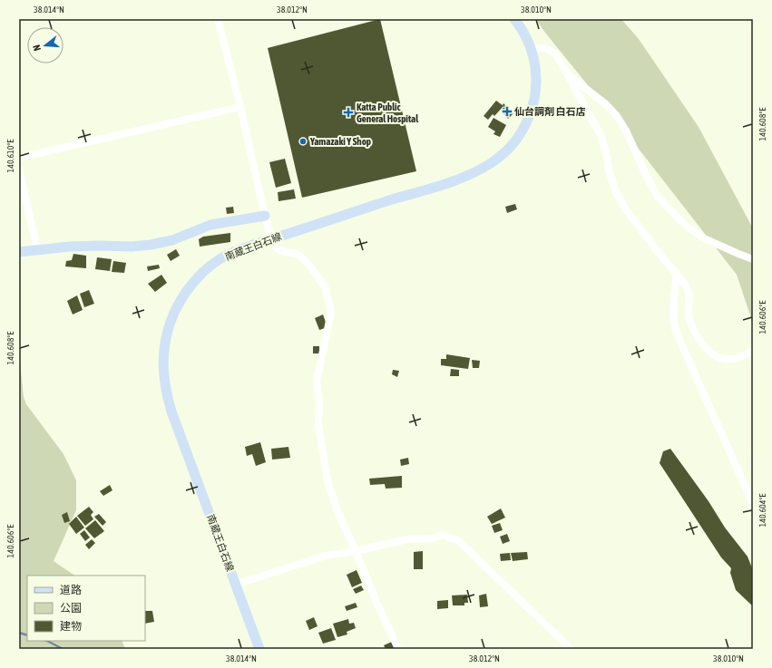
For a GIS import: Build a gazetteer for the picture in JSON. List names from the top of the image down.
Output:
{
  "streets": {
    "main road": ["南蔵王白石線"]
  },
  "places": {
    "health": ["仙台調剤 白石店", "Katta Public General Hospital"],
    "other": ["Yamazaki Y Shop"]
  },
  "legend": ["道路", "公園", "建物"],
  "north": "left",
  "coordinates": [
    "38.014°N",
    "38.012°N",
    "38.010°N",
    "140.608°E",
    "140.610°E",
    "140.606°E",
    "140.604°E"
  ]
}
